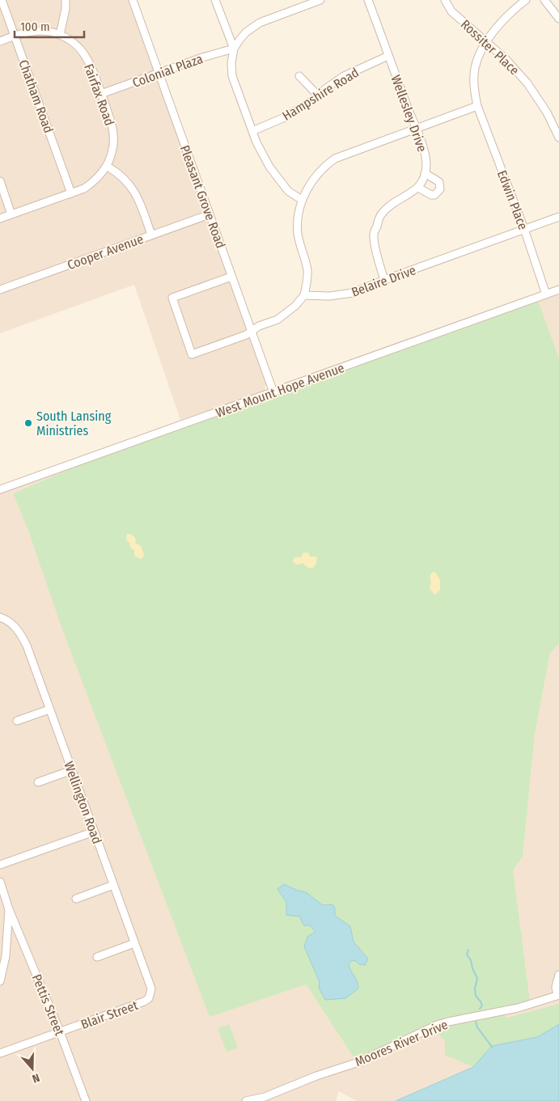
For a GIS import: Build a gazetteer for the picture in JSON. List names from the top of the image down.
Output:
{
  "streets": {
    "street": [
      "Rossiter Place",
      "Colonial Plaza",
      "Hampshire Road",
      "Fairfax Road",
      "Chatham Road",
      "Wellesley Drive",
      "Pleasant Grove Road",
      "Edwin Place",
      "Cooper Avenue",
      "Belaire Drive",
      "West Mount Hope Avenue",
      "Wellington Road",
      "Pettis Street",
      "Blair Street",
      "Moores River Drive"
    ]
  },
  "crossings": [
    ["Rossiter Place", "Edwin Place"],
    ["Colonial Plaza", "Fairfax Road"],
    ["Colonial Plaza", "Pleasant Grove Road"],
    ["Hampshire Road", "Wellesley Drive"],
    ["Pleasant Grove Road", "Cooper Avenue"],
    ["Pleasant Grove Road", "West Mount Hope Avenue"],
    ["Edwin Place", "Belaire Drive"],
    ["Edwin Place", "West Mount Hope Avenue"],
    ["Wellington Road", "Blair Street"],
    ["Pettis Street", "Blair Street"]
  ],
  "places": ["South Lansing Ministries"],
  "scale_bar": "100 m",
  "north": "bottom"
}
